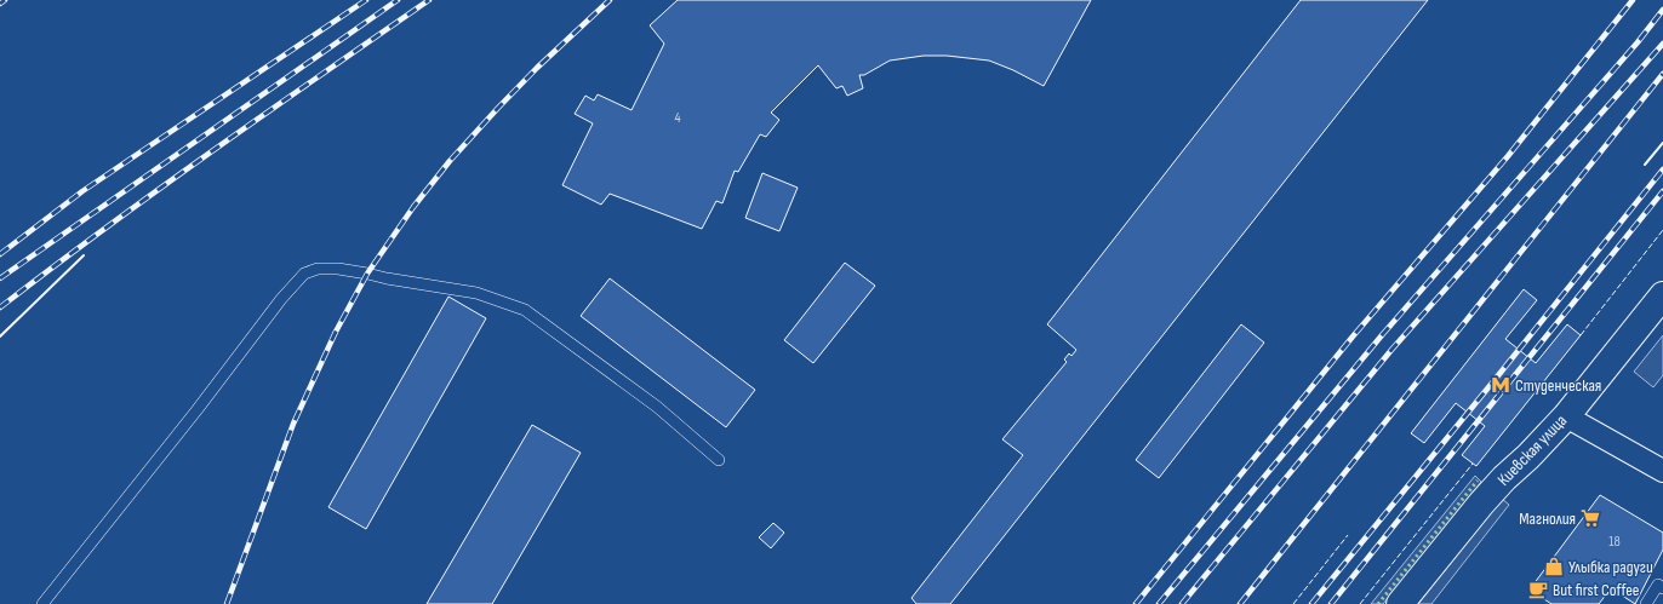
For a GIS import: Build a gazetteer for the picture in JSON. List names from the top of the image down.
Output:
{
  "streets": {
    "street": ["Киевская улица"]
  },
  "places": {
    "metro station": ["Студенческая"],
    "supermarket": ["Магнолия"],
    "shop": ["Улыбка радуги"],
    "cafe": ["But first Coffee"]
  },
  "house_numbers": ["4", "18"]
}
